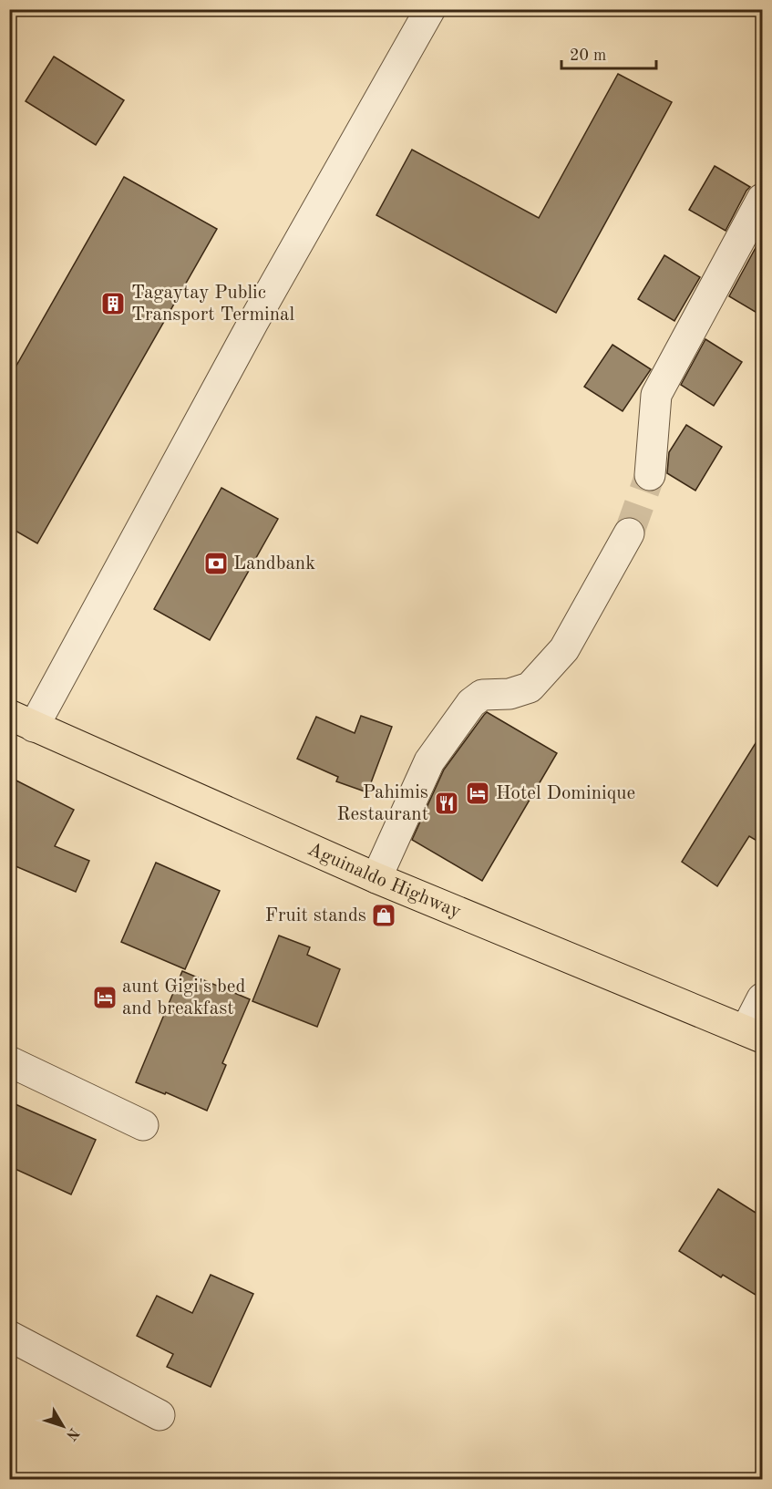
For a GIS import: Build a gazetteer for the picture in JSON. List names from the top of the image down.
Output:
{
  "streets": {
    "main road": ["Aguinaldo Highway"]
  },
  "places": {
    "building": ["Tagaytay Public Transport Terminal"],
    "bank": ["Landbank"],
    "hotel": ["Hotel Dominique", "aunt Gigi's bed and breakfast"],
    "restaurant": ["Pahimis Restaurant"],
    "shop": ["Fruit stands"]
  },
  "scale_bar": "20 m",
  "north": "bottom right"
}
